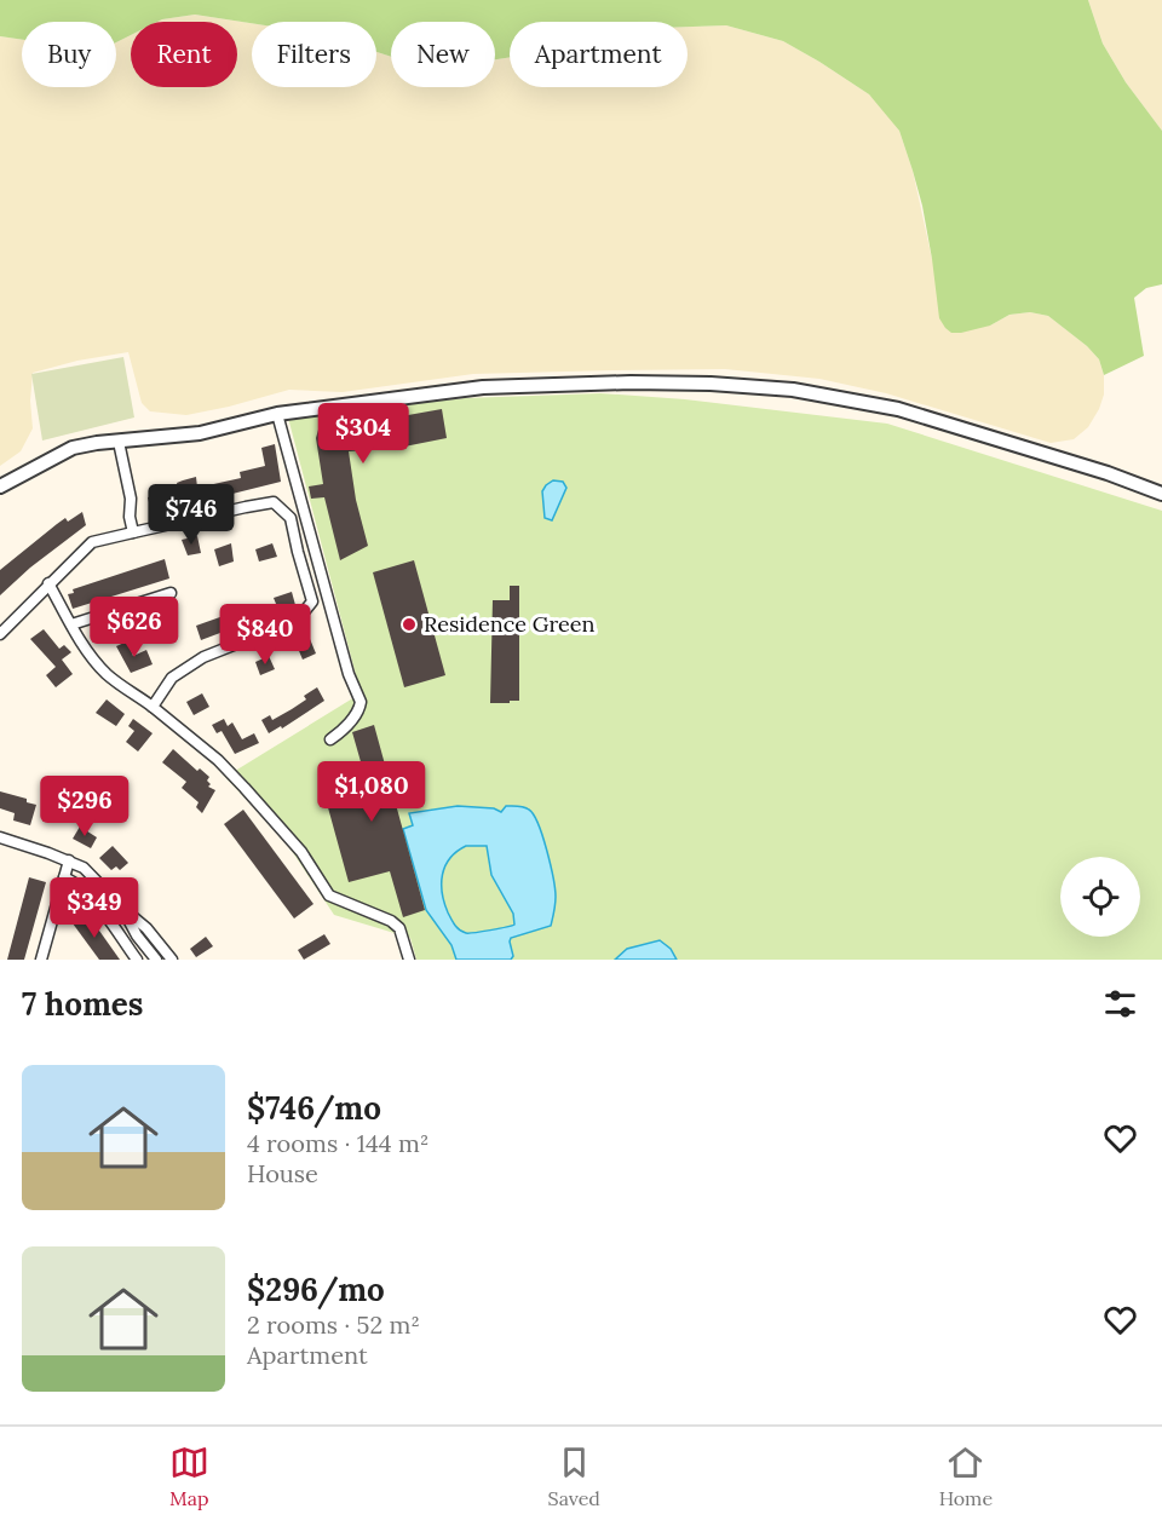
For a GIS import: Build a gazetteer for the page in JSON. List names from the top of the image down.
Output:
{
  "places": ["Residence Green"],
  "page": {
    "chip": [
      "Buy",
      "Rent",
      "Filters",
      "New",
      "Apartment"
    ],
    "price": [
      "$304",
      "$746",
      "$626",
      "$840",
      "$1,080",
      "$296",
      "$349"
    ],
    "heading": "7 homes",
    "list": [
      {
        "name": "$746/mo",
        "note": "4 rooms · 144 m² · House"
      },
      {
        "name": "$296/mo",
        "note": "2 rooms · 52 m² · Apartment"
      }
    ],
    "tabs": ["Map", "Saved", "Home"]
  }
}
